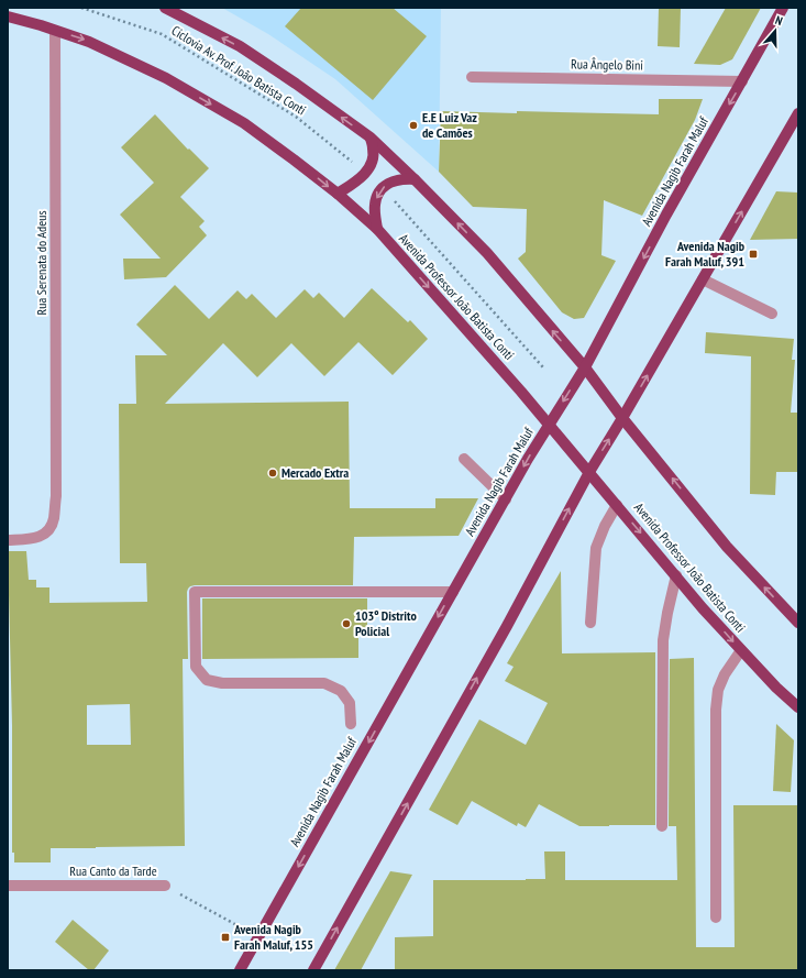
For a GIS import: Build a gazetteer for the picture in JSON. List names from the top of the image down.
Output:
{
  "streets": {
    "main road": ["Avenida Nagib Farah Maluf", "Avenida Professor João Batista Conti"],
    "street": ["Rua Ângelo Bini", "Rua Serenata do Adeus", "Rua Canto da Tarde"],
    "path": ["Ciclovia Av. Prof. João Batista Conti"]
  },
  "crossings": [
    ["Rua Ângelo Bini", "Avenida Nagib Farah Maluf"],
    ["Avenida Nagib Farah Maluf", "Avenida Professor João Batista Conti"],
    ["Avenida Nagib Farah Maluf", "Rua Canto da Tarde"],
    ["Rua Serenata do Adeus", "Avenida Professor João Batista Conti"]
  ],
  "places": {
    "other": ["E.E Luiz Vaz de Camões", "Mercado Extra", "103º Distrito Policial"],
    "transit": ["Avenida Nagib Farah Maluf, 391", "Avenida Nagib Farah Maluf, 155"]
  },
  "north": "top"
}
